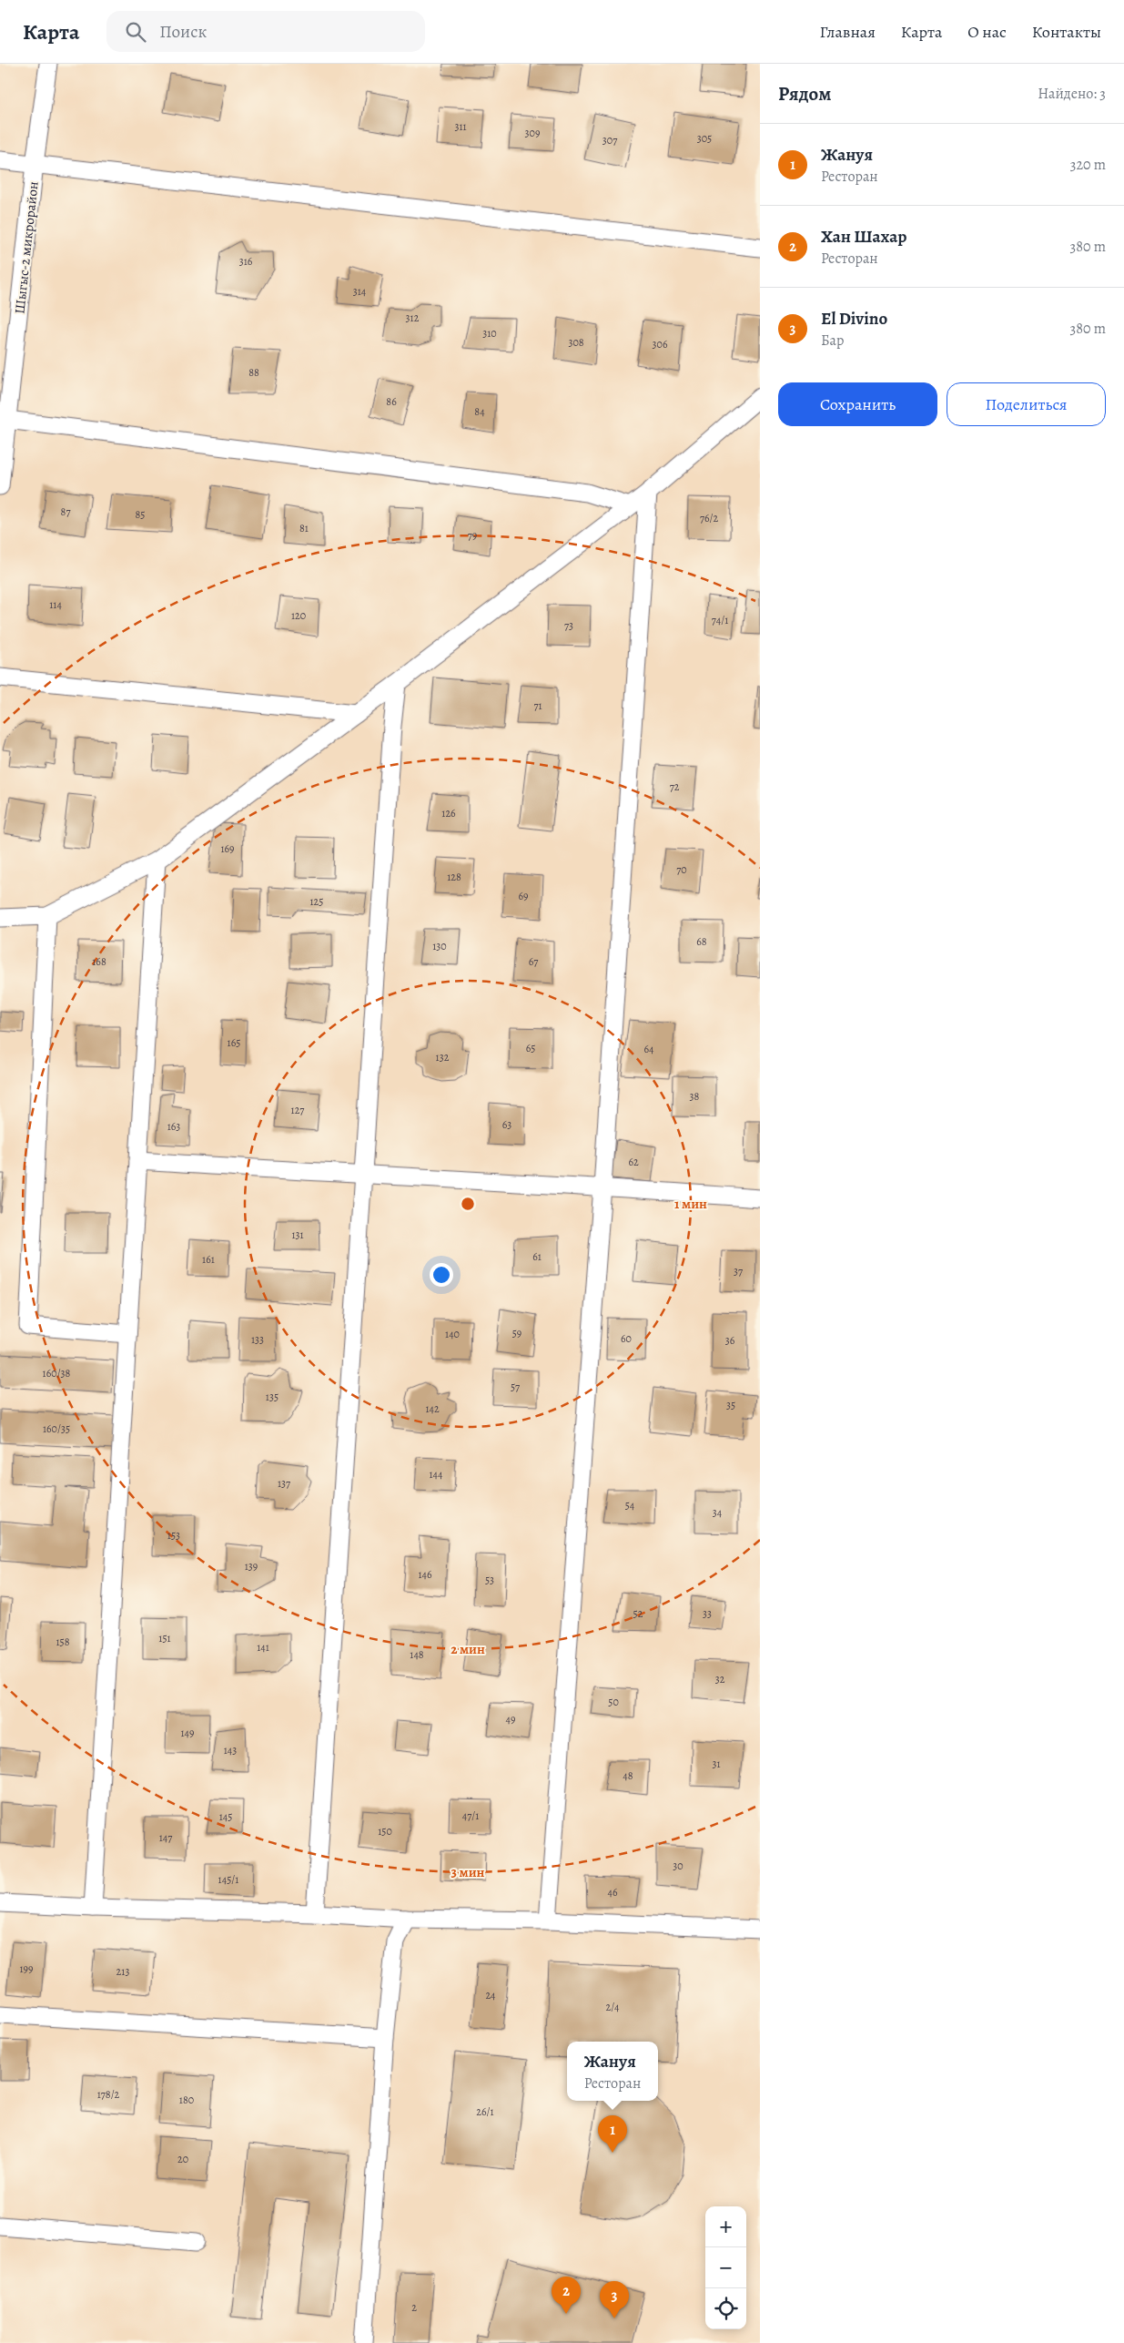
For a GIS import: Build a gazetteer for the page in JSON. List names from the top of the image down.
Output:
{
  "streets": {
    "street": ["Шыгыс-2 микрорайон"]
  },
  "house_numbers": [
    "311",
    "309",
    "305",
    "307",
    "316",
    "314",
    "312",
    "310",
    "308",
    "306",
    "88",
    "86",
    "84",
    "87",
    "85",
    "76/2",
    "81",
    "79",
    "114",
    "120",
    "74/1",
    "73",
    "71",
    "72",
    "126",
    "169",
    "70",
    "128",
    "69",
    "125",
    "68",
    "130",
    "168",
    "67",
    "165",
    "65",
    "64",
    "132",
    "38",
    "127",
    "63",
    "163",
    "62",
    "131",
    "61",
    "161",
    "37",
    "59",
    "140",
    "60",
    "133",
    "36",
    "160/38",
    "57",
    "135",
    "35",
    "142",
    "160/35",
    "144",
    "137",
    "54",
    "34",
    "153",
    "139",
    "146",
    "53",
    "52",
    "33",
    "151",
    "158",
    "141",
    "148",
    "32",
    "50",
    "49",
    "149",
    "143",
    "31",
    "48",
    "47/1",
    "145",
    "150",
    "147",
    "30",
    "145/1",
    "46",
    "199",
    "213",
    "24",
    "2/4",
    "178/2",
    "180",
    "26/1",
    "20",
    "2"
  ],
  "page": {
    "header": "Карта",
    "search": "Поиск",
    "nav": [
      "Главная",
      "Карта",
      "О нас",
      "Контакты"
    ],
    "heading": ["Рядом", "Найдено: 3"],
    "list": [
      {
        "mark": "1",
        "name": "Жануя",
        "note": "Ресторан",
        "value": "320 m"
      },
      {
        "mark": "2",
        "name": "Хан Шахар",
        "note": "Ресторан",
        "value": "380 m"
      },
      {
        "mark": "3",
        "name": "El Divino",
        "note": "Бар",
        "value": "380 m"
      }
    ],
    "buttons": ["Сохранить", "Поделиться"],
    "popup": ["Жануя", "Ресторан"],
    "pins": ["1", "2", "3"],
    "map_buttons": ["+", "−"]
  },
  "rings": ["1 мин", "2 мин", "3 мин"]
}
